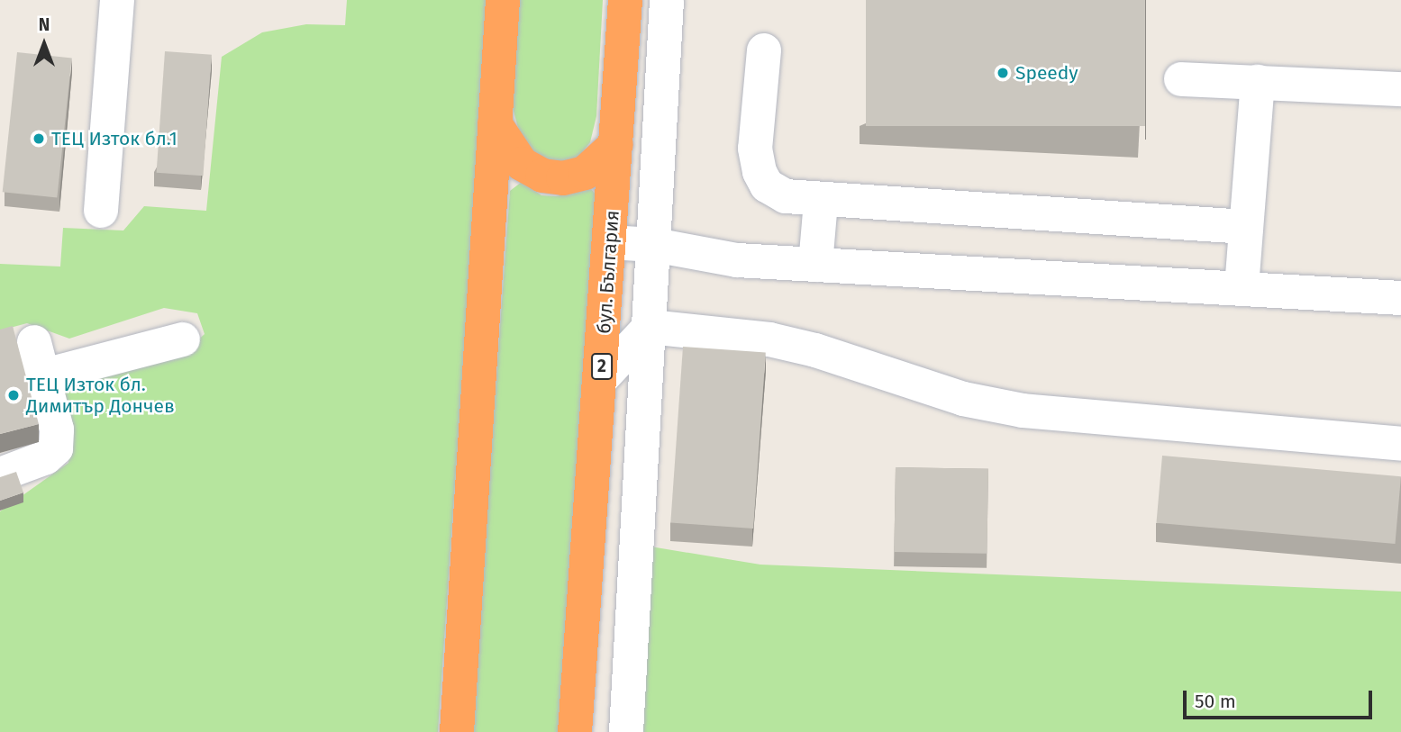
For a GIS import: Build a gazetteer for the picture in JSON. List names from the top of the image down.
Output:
{
  "streets": {
    "highway": ["бул. България", "2"]
  },
  "places": ["Speedy", "ТЕЦ Изток бл.1", "ТЕЦ Изток бл. Димитър Дончев"],
  "scale_bar": "50 m",
  "north": "top"
}
